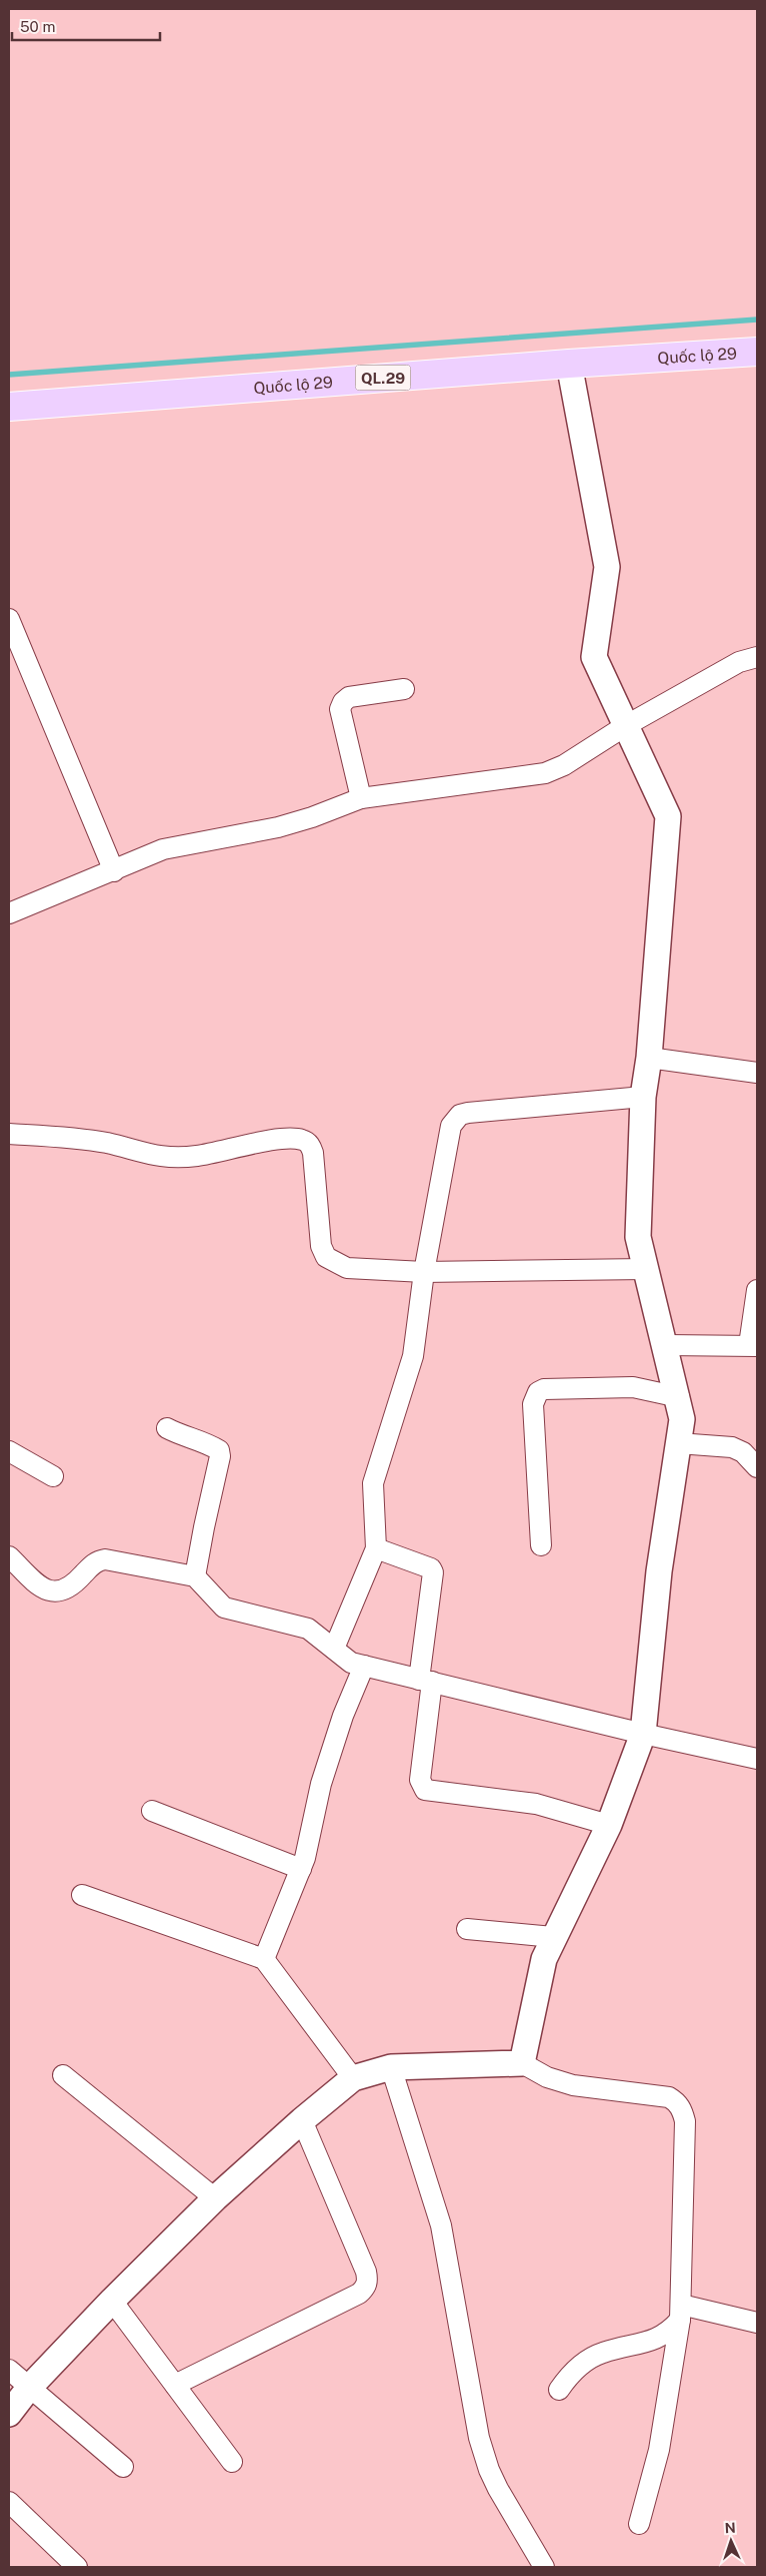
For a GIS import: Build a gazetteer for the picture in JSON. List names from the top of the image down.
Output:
{
  "streets": {
    "highway": ["Quốc lộ 29", "QL.29"]
  },
  "scale_bar": "50 m",
  "north": "top"
}
